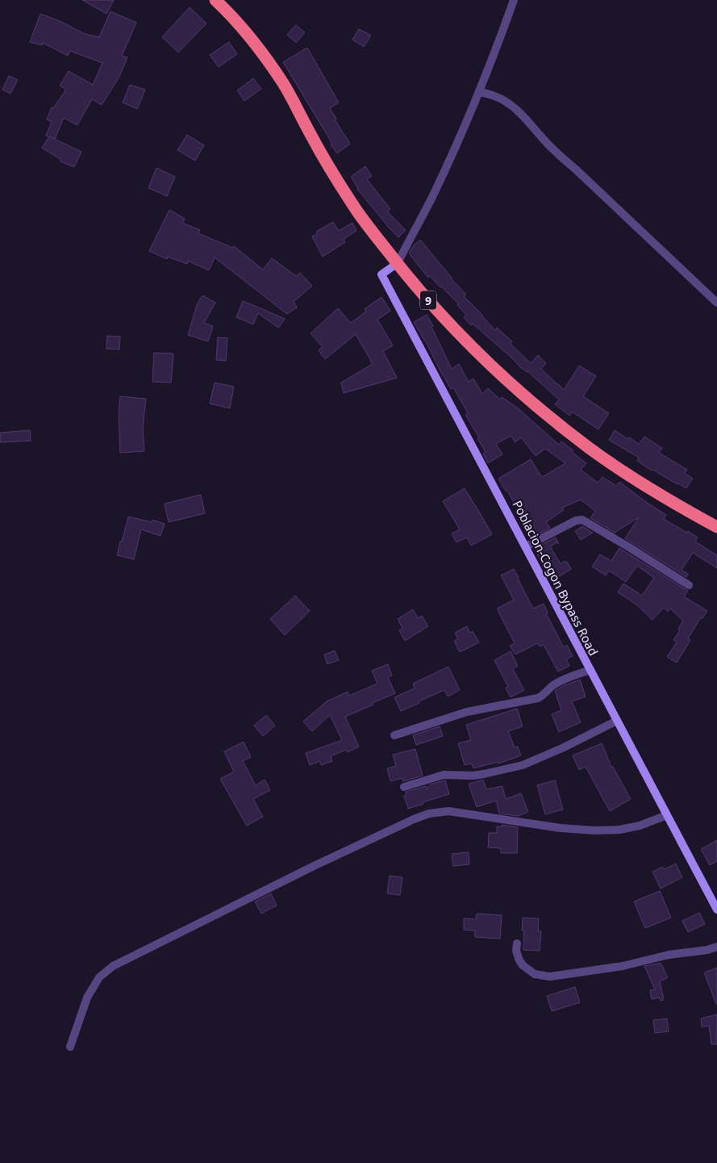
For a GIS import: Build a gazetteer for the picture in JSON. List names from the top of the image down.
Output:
{
  "streets": {
    "highway": ["9"],
    "main road": ["Poblacion-Cogon Bypass Road"]
  },
  "crossings": [
    ["9", "Poblacion-Cogon Bypass Road"]
  ]
}
